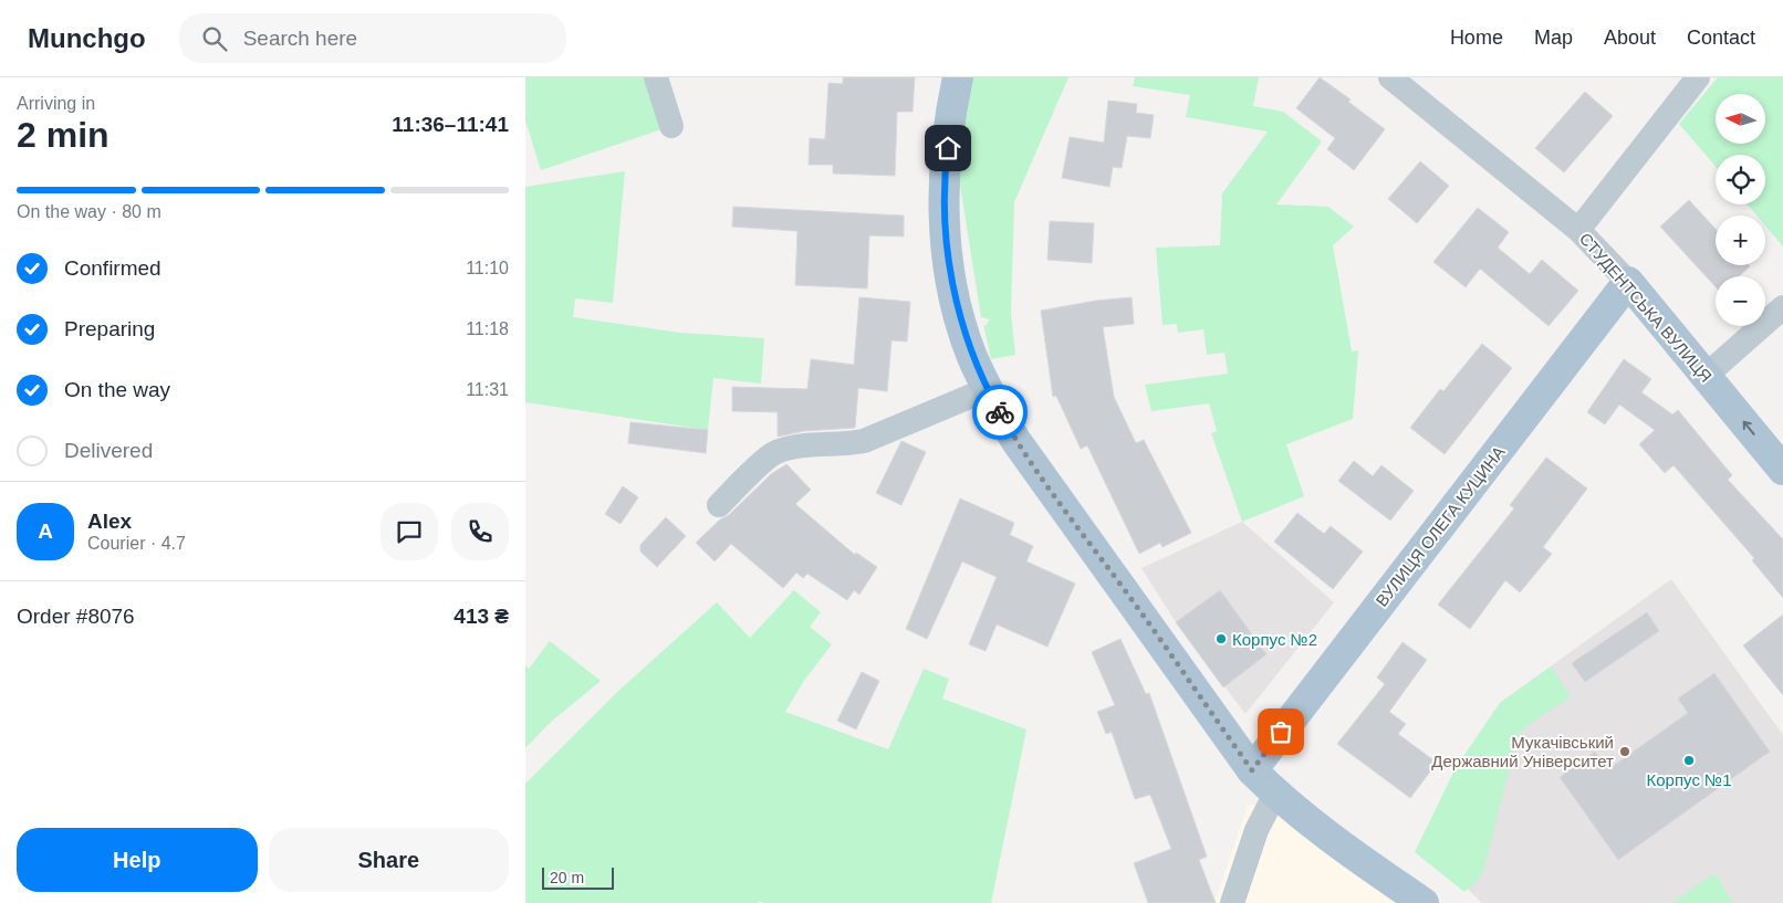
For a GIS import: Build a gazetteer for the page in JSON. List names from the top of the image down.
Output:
{
  "streets": {
    "main road": ["СТУДЕНТСЬКА ВУЛИЦЯ", "ВУЛИЦЯ ОЛЕГА КУЦИНА"]
  },
  "crossings": [
    ["СТУДЕНТСЬКА ВУЛИЦЯ", "ВУЛИЦЯ ОЛЕГА КУЦИНА"]
  ],
  "places": ["Корпус №2", "Мукачівський Державний Університет", "Корпус №1"],
  "scale_bar": "20 m",
  "north": "left",
  "page": {
    "header": "Munchgo",
    "search": "Search here",
    "nav": [
      "Home",
      "Map",
      "About",
      "Contact"
    ],
    "heading": ["2 min", "Arriving in", "11:36–11:41"],
    "panel": [
      "Alex",
      "Courier · 4.7",
      "Order #8076",
      "413 ₴"
    ],
    "map_buttons": ["+", "−"],
    "bar": "On the way · 80 m",
    "list": [
      ["Confirmed", "11:10"],
      ["Preparing", "11:18"],
      ["On the way", "11:31"],
      "Delivered"
    ],
    "round": "A",
    "buttons": ["Help", "Share"],
    "scale": "20 m"
  }
}
